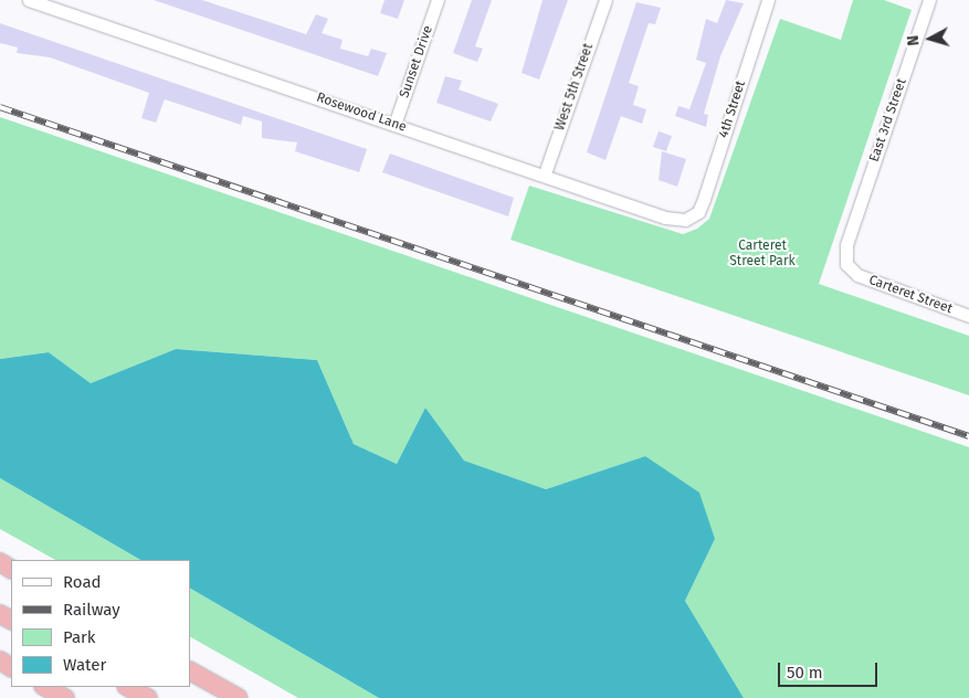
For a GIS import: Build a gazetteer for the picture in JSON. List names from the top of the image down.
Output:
{
  "streets": {
    "street": [
      "Sunset Drive",
      "West 5th Street",
      "4th Street",
      "Rosewood Lane",
      "East 3rd Street",
      "Carteret Street"
    ]
  },
  "crossings": [
    ["Sunset Drive", "Rosewood Lane"],
    ["West 5th Street", "Rosewood Lane"],
    ["4th Street", "Rosewood Lane"],
    ["East 3rd Street", "Carteret Street"]
  ],
  "parks": ["Carteret Street Park"],
  "legend": [
    "Road",
    "Railway",
    "Park",
    "Water"
  ],
  "scale_bar": "50 m",
  "north": "left"
}
